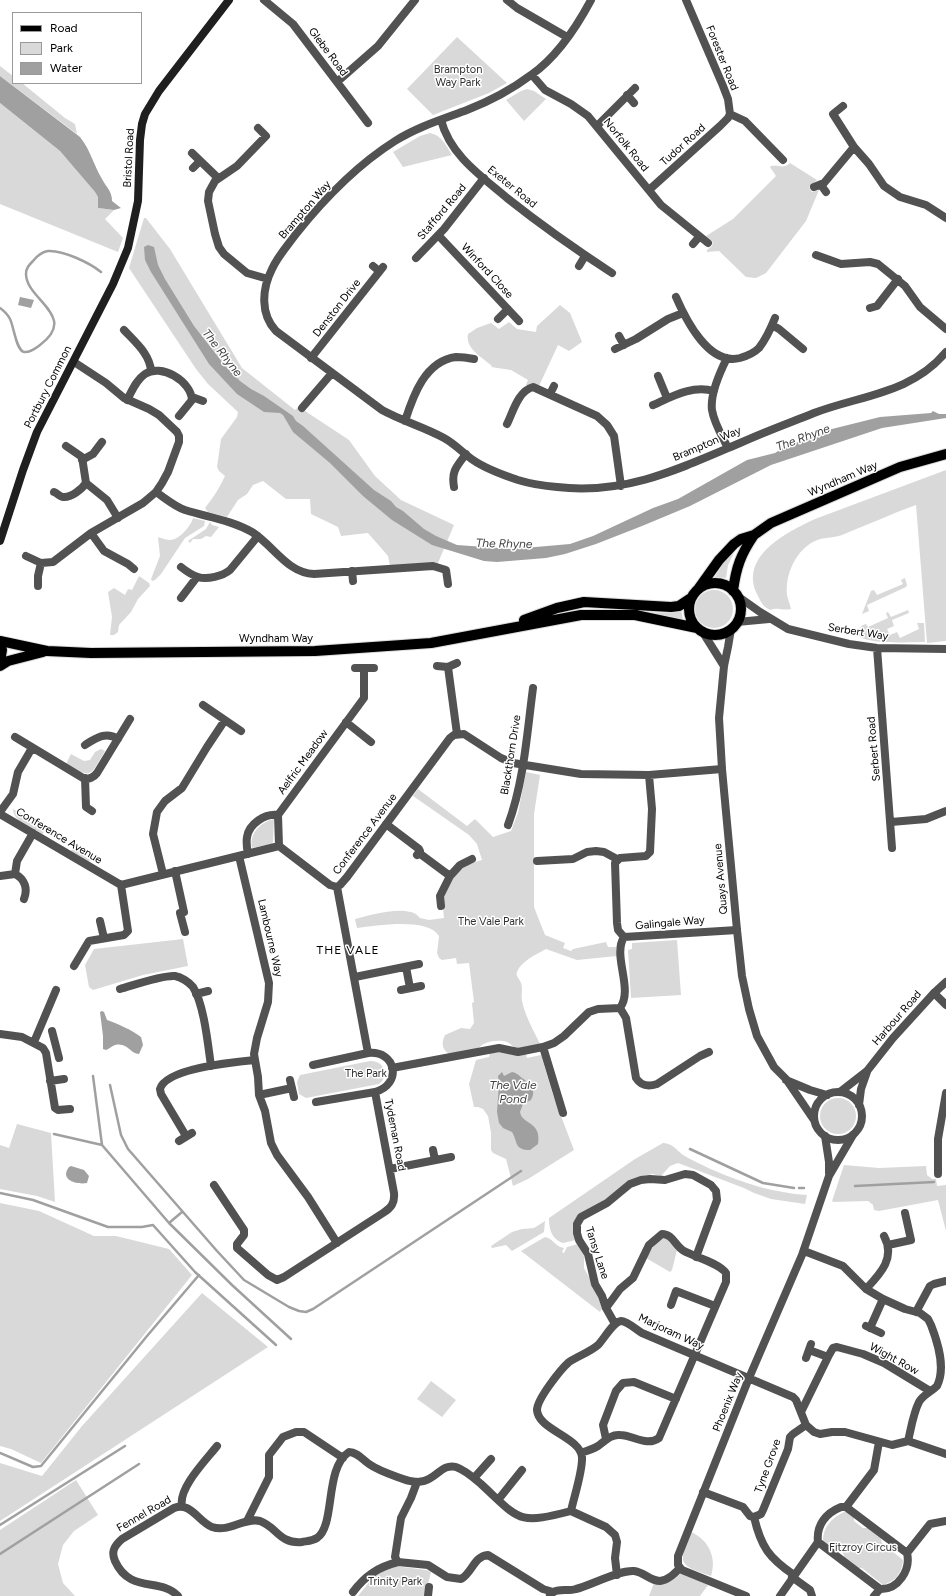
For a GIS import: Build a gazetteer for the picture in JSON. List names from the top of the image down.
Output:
{
  "streets": {
    "main road": ["Bristol Road", "Portbury Common", "Wyndham Way"],
    "street": [
      "Glebe Road",
      "Forester Road",
      "Norfolk Road",
      "Tudor Road",
      "Exeter Road",
      "Brampton Way",
      "Stafford Road",
      "Winford Close",
      "Denston Drive",
      "Serbert Way",
      "Serbert Road",
      "Blackthorn Drive",
      "Aelfric Meadow",
      "Conference Avenue",
      "Quays Avenue",
      "Galingale Way",
      "Lambourne Way",
      "Harbour Road",
      "Tydeman Road",
      "Tansy Lane",
      "Marjoram Way",
      "Wight Row",
      "Phoenix Way",
      "Tyne Grove",
      "Fennel Road"
    ]
  },
  "crossings": [
    ["Forester Road", "Tudor Road"],
    ["Norfolk Road", "Tudor Road"],
    ["Norfolk Road", "Brampton Way"],
    ["Bristol Road", "Portbury Common"],
    ["Exeter Road", "Brampton Way"],
    ["Exeter Road", "Stafford Road"],
    ["Brampton Way", "Denston Drive"],
    ["Stafford Road", "Winford Close"],
    ["Wyndham Way", "Serbert Way"],
    ["Wyndham Way", "Quays Avenue"],
    ["Serbert Way", "Serbert Road"],
    ["Serbert Way", "Quays Avenue"],
    ["Quays Avenue", "Galingale Way"],
    ["Quays Avenue", "Harbour Road"],
    ["Quays Avenue", "Phoenix Way"],
    ["Lambourne Way", "Tydeman Road"],
    ["Harbour Road", "Phoenix Way"],
    ["Tansy Lane", "Marjoram Way"],
    ["Marjoram Way", "Phoenix Way"],
    ["Marjoram Way", "Tyne Grove"]
  ],
  "districts": ["THE VALE"],
  "water": ["The Rhyne", "The Vale Pond"],
  "parks": [
    "Brampton Way Park",
    "The Vale Park",
    "The Park",
    "Fitzroy Circus",
    "Trinity Park"
  ],
  "legend": ["Road", "Park", "Water"]
}
